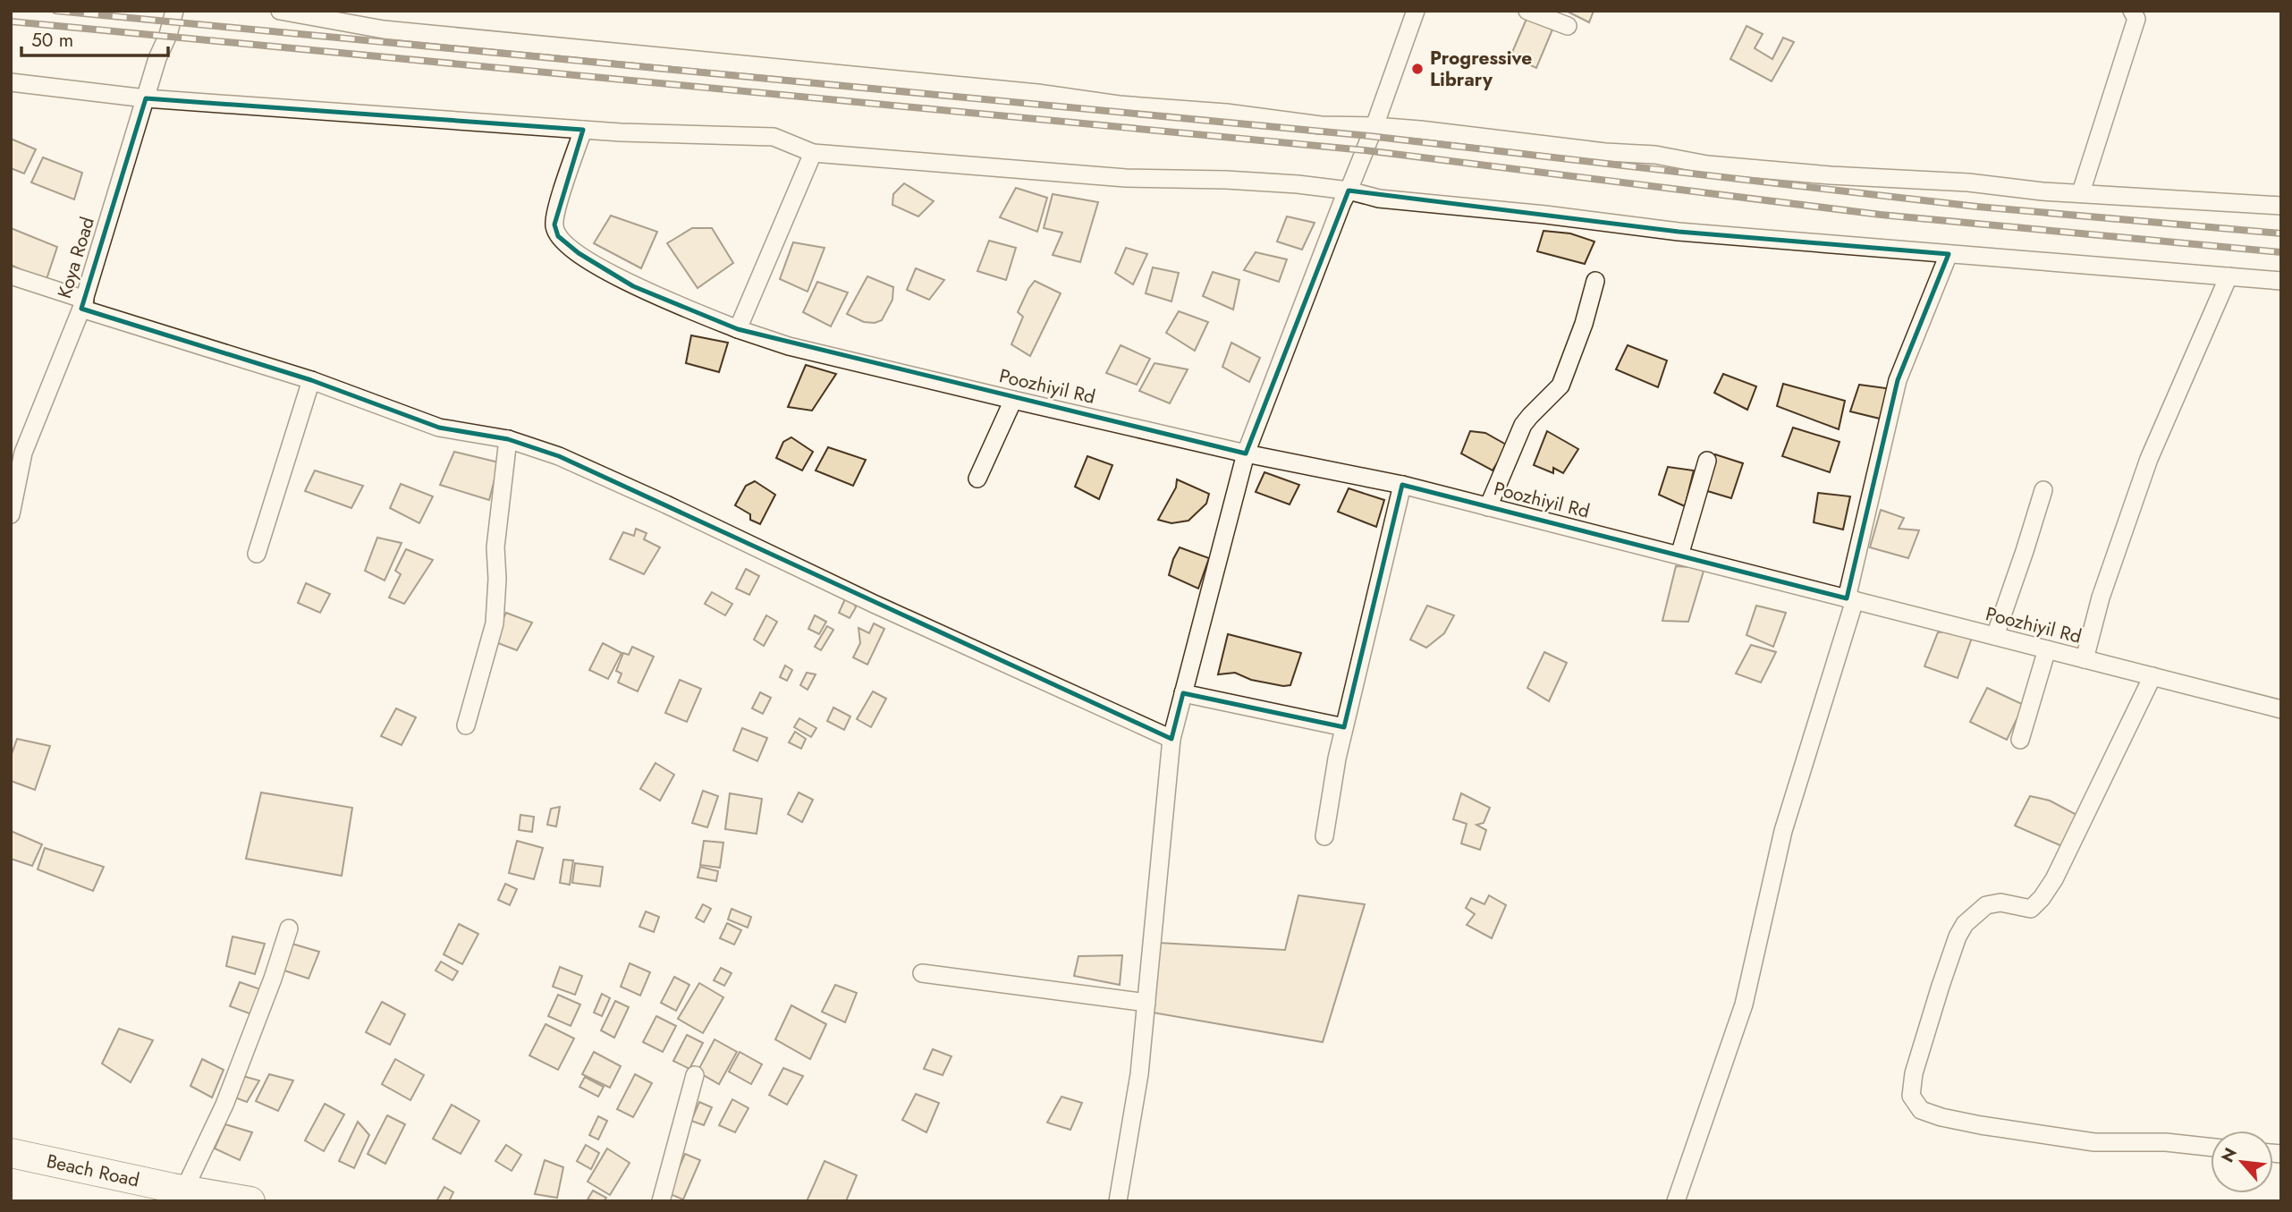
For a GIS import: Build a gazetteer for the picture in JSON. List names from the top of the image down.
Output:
{
  "streets": {
    "main road": ["Beach Road"],
    "street": ["Koya Road", "Poozhiyil Rd"]
  },
  "places": ["Progressive Library"],
  "scale_bar": "50 m",
  "north": "top left"
}
